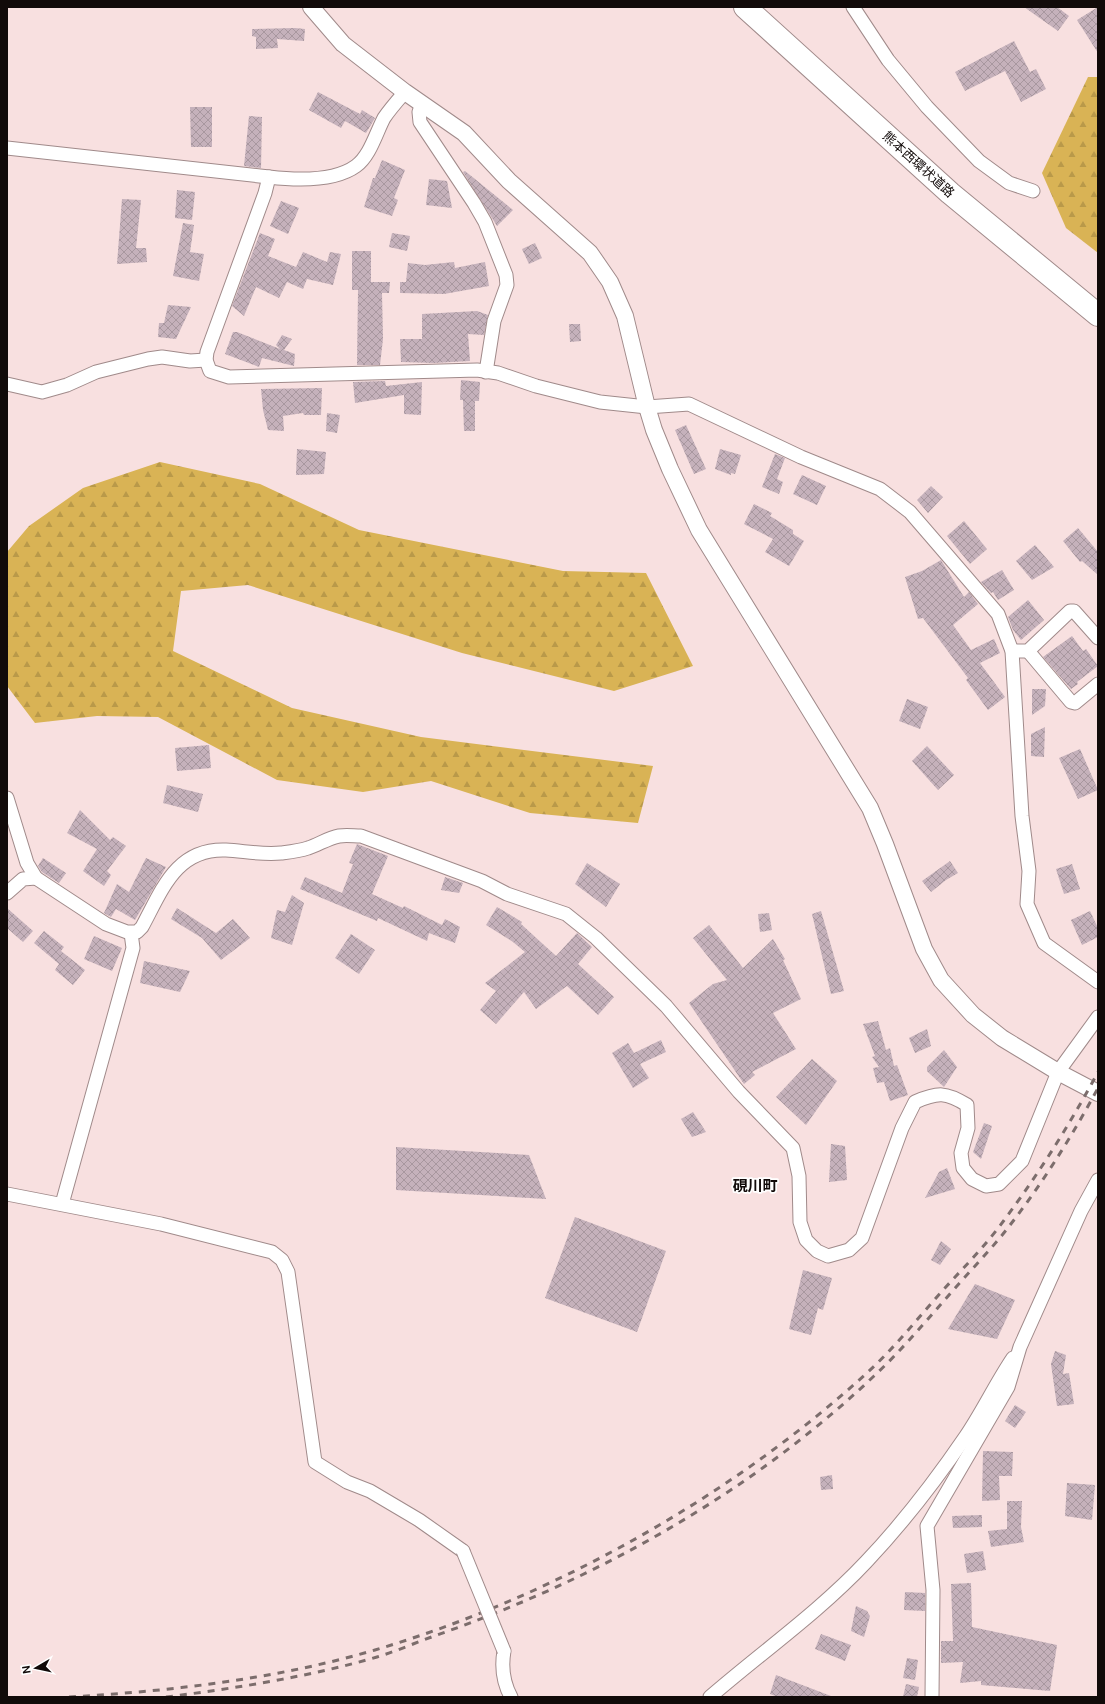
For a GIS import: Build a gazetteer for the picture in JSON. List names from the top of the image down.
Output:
{
  "streets": {
    "highway": ["熊本西環状道路"]
  },
  "districts": ["硯川町"],
  "north": "left"
}
